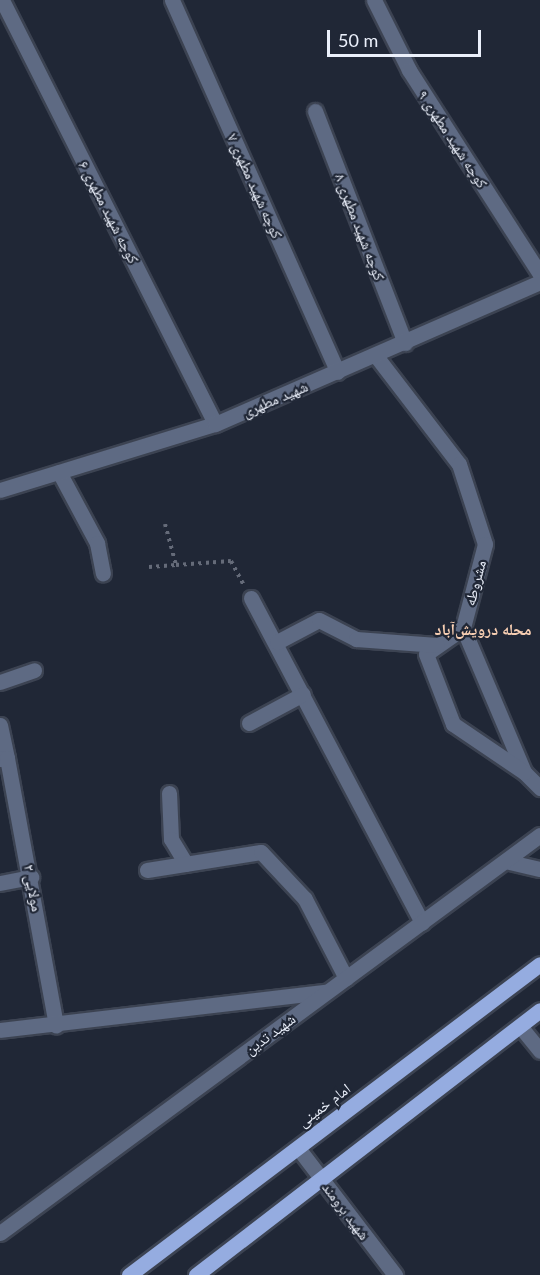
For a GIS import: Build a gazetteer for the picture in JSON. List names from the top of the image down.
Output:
{
  "streets": {
    "main road": ["امام خمینی"],
    "street": [
      "کوچه شهید مطهری ۹",
      "کوچه شهید مطهری ۷",
      "کوچه شهید مطهری ۶",
      "کوچه شهید مطهری ۸",
      "شهید مطهری",
      "مشروطه",
      "مولایی ۲",
      "شهید تدین",
      "شهید برومند"
    ]
  },
  "crossings": [
    ["کوچه شهید مطهری ۷", "شهید مطهری"],
    ["کوچه شهید مطهری ۶", "شهید مطهری"],
    ["کوچه شهید مطهری ۸", "شهید مطهری"],
    ["شهید مطهری", "مشروطه"],
    ["امام خمینی", "شهید برومند"]
  ],
  "districts": ["محله درویش‌آباد"],
  "scale_bar": "50 m"
}
